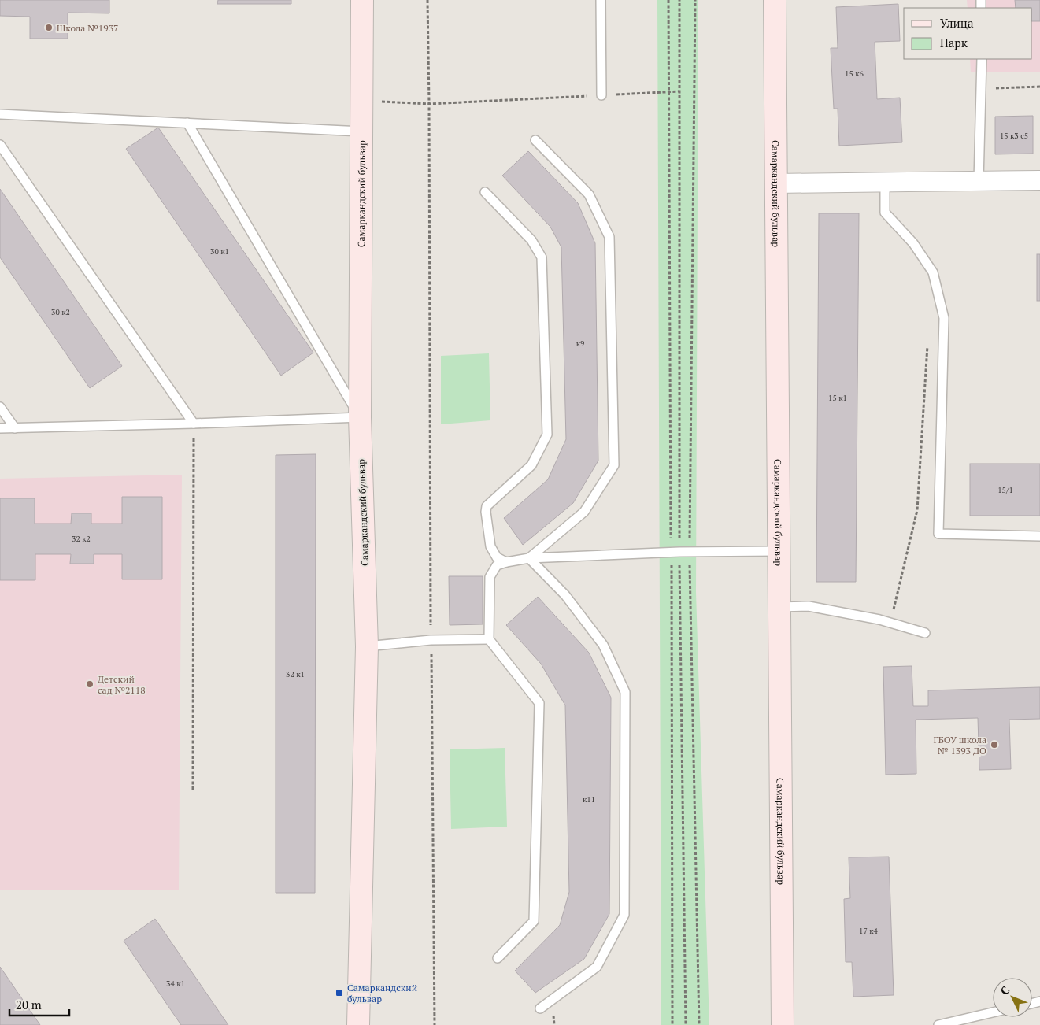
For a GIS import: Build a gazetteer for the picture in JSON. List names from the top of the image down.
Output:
{
  "streets": {
    "street": ["Самаркандский бульвар"]
  },
  "places": {
    "other": ["Школа №1937", "Детский сад №2118", "ГБОУ школа № 1393 ДО"],
    "transit": ["Самаркандский бульвар"]
  },
  "house_numbers": [
    "15 к6",
    "15 к3 с5",
    "30 к1",
    "30 к2",
    "к9",
    "15 к1",
    "15/1",
    "32 к2",
    "32 к1",
    "к11",
    "17 к4",
    "34 к1"
  ],
  "legend": ["Улица", "Парк"],
  "scale_bar": "20 m",
  "north": "top left"
}
